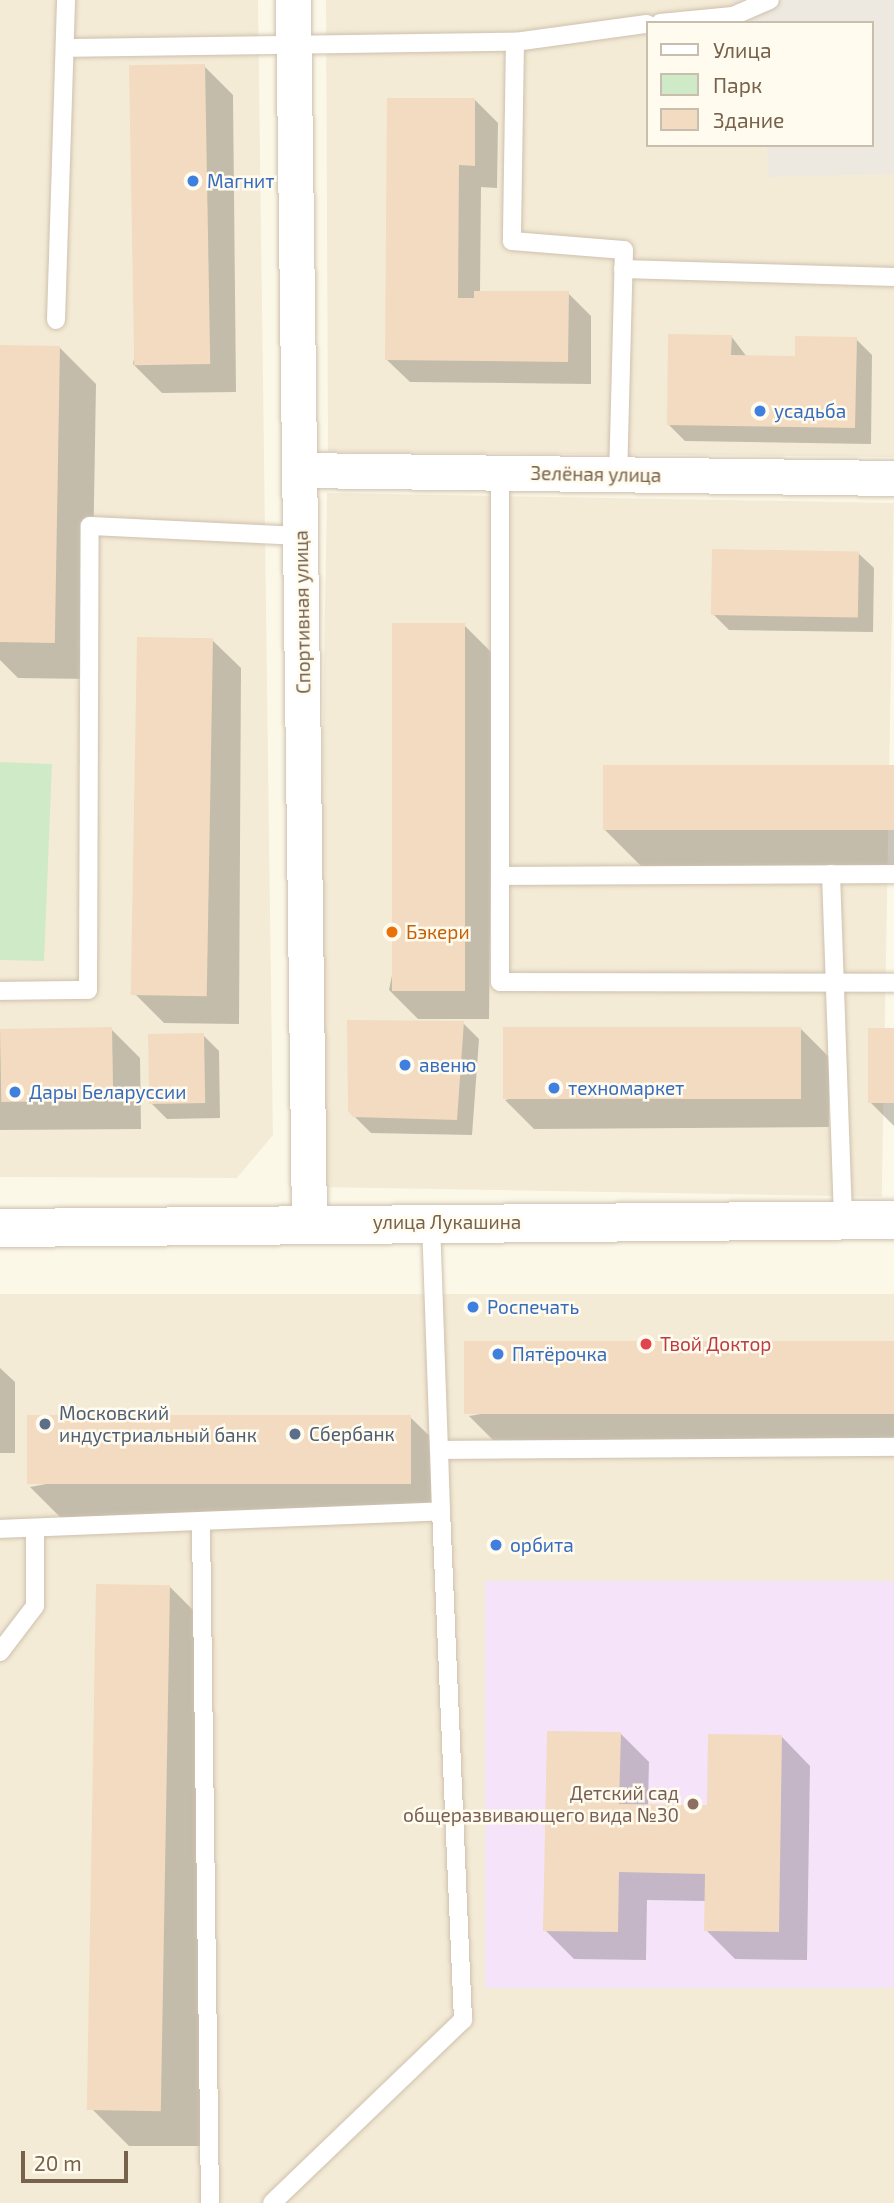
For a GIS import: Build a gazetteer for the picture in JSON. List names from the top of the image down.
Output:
{
  "streets": {
    "main road": ["улица Лукашина"],
    "street": ["Зелёная улица", "Спортивная улица"]
  },
  "crossings": [
    ["Зелёная улица", "Спортивная улица"],
    ["Спортивная улица", "улица Лукашина"]
  ],
  "places": [
    "Магнит",
    "усадьба",
    "Бэкери",
    "авеню",
    "техномаркет",
    "Дары Беларуссии",
    "Роспечать",
    "Твой Доктор",
    "Пятёрочка",
    "Московский индустриальный банк",
    "Сбербанк",
    "орбита",
    "Детский сад общеразвивающего вида №30"
  ],
  "legend": ["Улица", "Парк", "Здание"],
  "scale_bar": "20 m"
}
